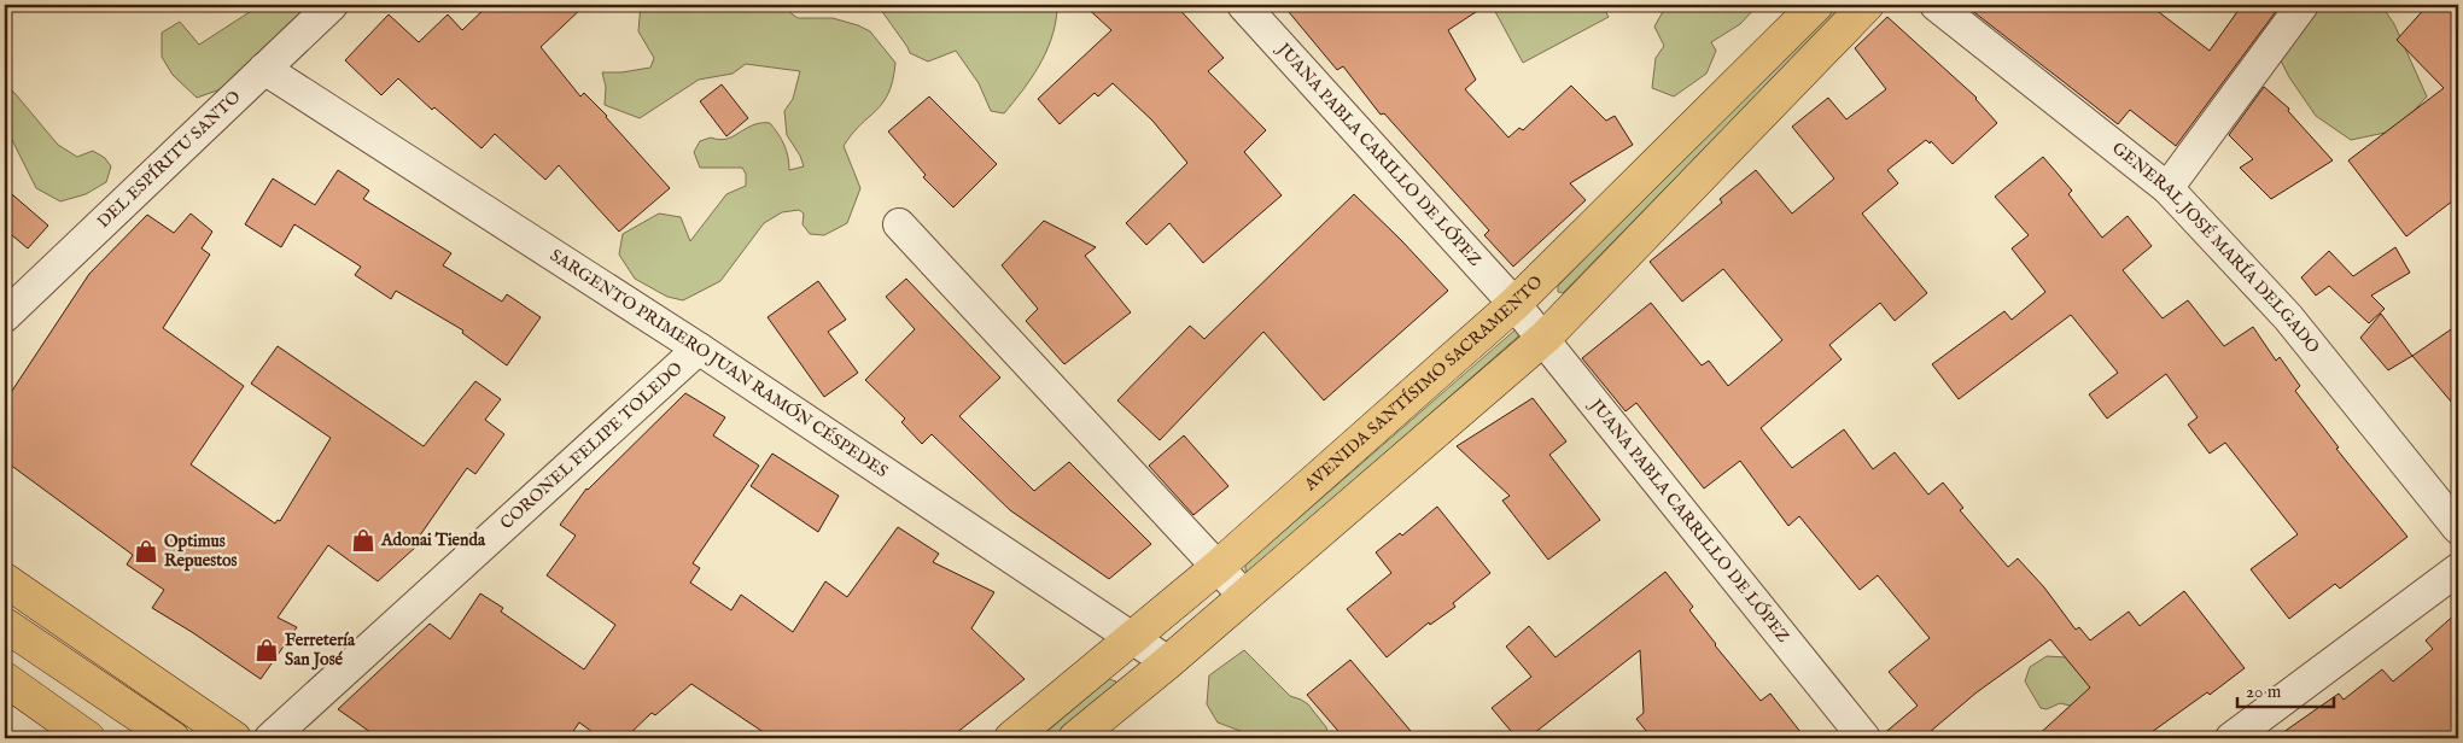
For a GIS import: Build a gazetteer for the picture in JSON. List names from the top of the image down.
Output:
{
  "streets": {
    "main road": ["AVENIDA SANTÍSIMO SACRAMENTO"],
    "street": [
      "JUANA PABLA CARILLO DE LÓPEZ",
      "DEL ESPÍRITU SANTO",
      "GENERAL JOSÉ MARÍA DELGADO",
      "SARGENTO PRIMERO JUAN RAMÓN CÉSPEDES",
      "CORONEL FELIPE TOLEDO",
      "JUANA PABLA CARRILLO DE LÓPEZ"
    ]
  },
  "crossings": [
    ["JUANA PABLA CARILLO DE LÓPEZ", "AVENIDA SANTÍSIMO SACRAMENTO"],
    ["JUANA PABLA CARILLO DE LÓPEZ", "JUANA PABLA CARRILLO DE LÓPEZ"],
    ["DEL ESPÍRITU SANTO", "SARGENTO PRIMERO JUAN RAMÓN CÉSPEDES"],
    ["SARGENTO PRIMERO JUAN RAMÓN CÉSPEDES", "AVENIDA SANTÍSIMO SACRAMENTO"],
    ["SARGENTO PRIMERO JUAN RAMÓN CÉSPEDES", "CORONEL FELIPE TOLEDO"],
    ["AVENIDA SANTÍSIMO SACRAMENTO", "JUANA PABLA CARRILLO DE LÓPEZ"]
  ],
  "places": {
    "shop": ["Adonai Tienda", "Optimus Repuestos", "Ferretería San José"]
  },
  "scale_bar": "20 m"
}
